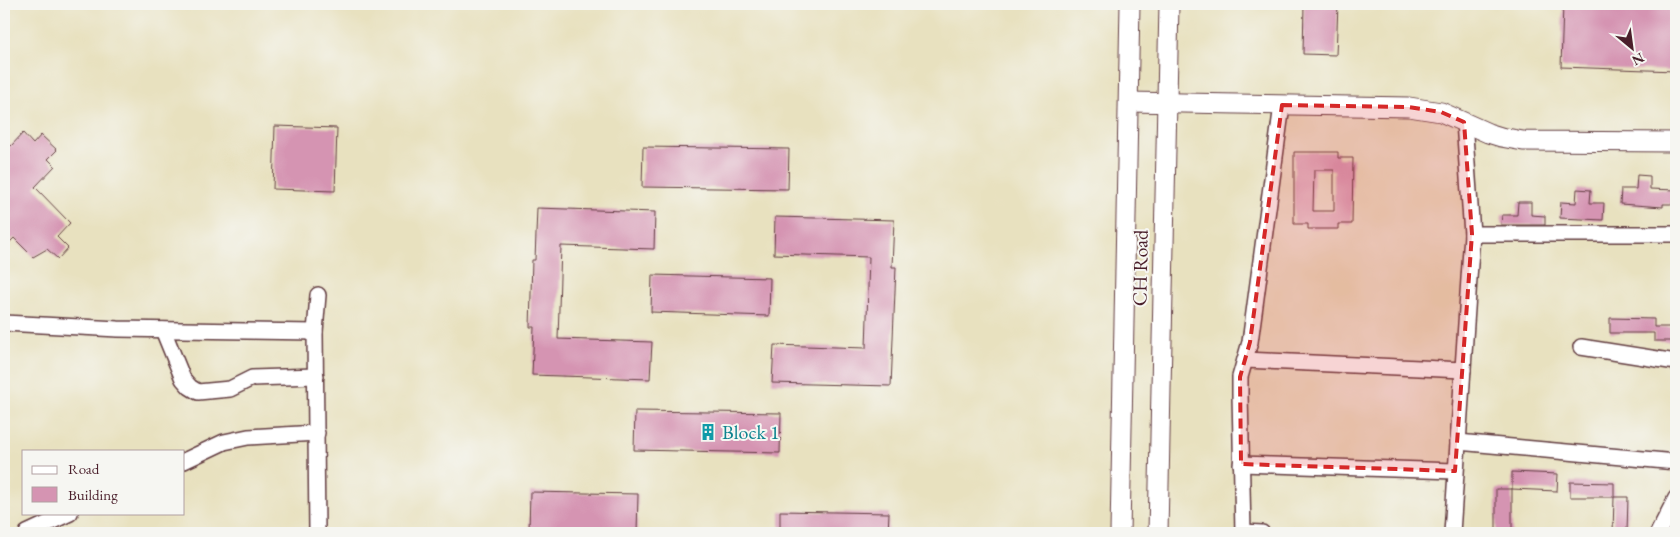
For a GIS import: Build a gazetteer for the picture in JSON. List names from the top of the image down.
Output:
{
  "streets": {
    "street": ["CH Road"]
  },
  "places": {
    "building": ["Block 1"]
  },
  "legend": ["Road", "Building"],
  "north": "bottom right"
}
